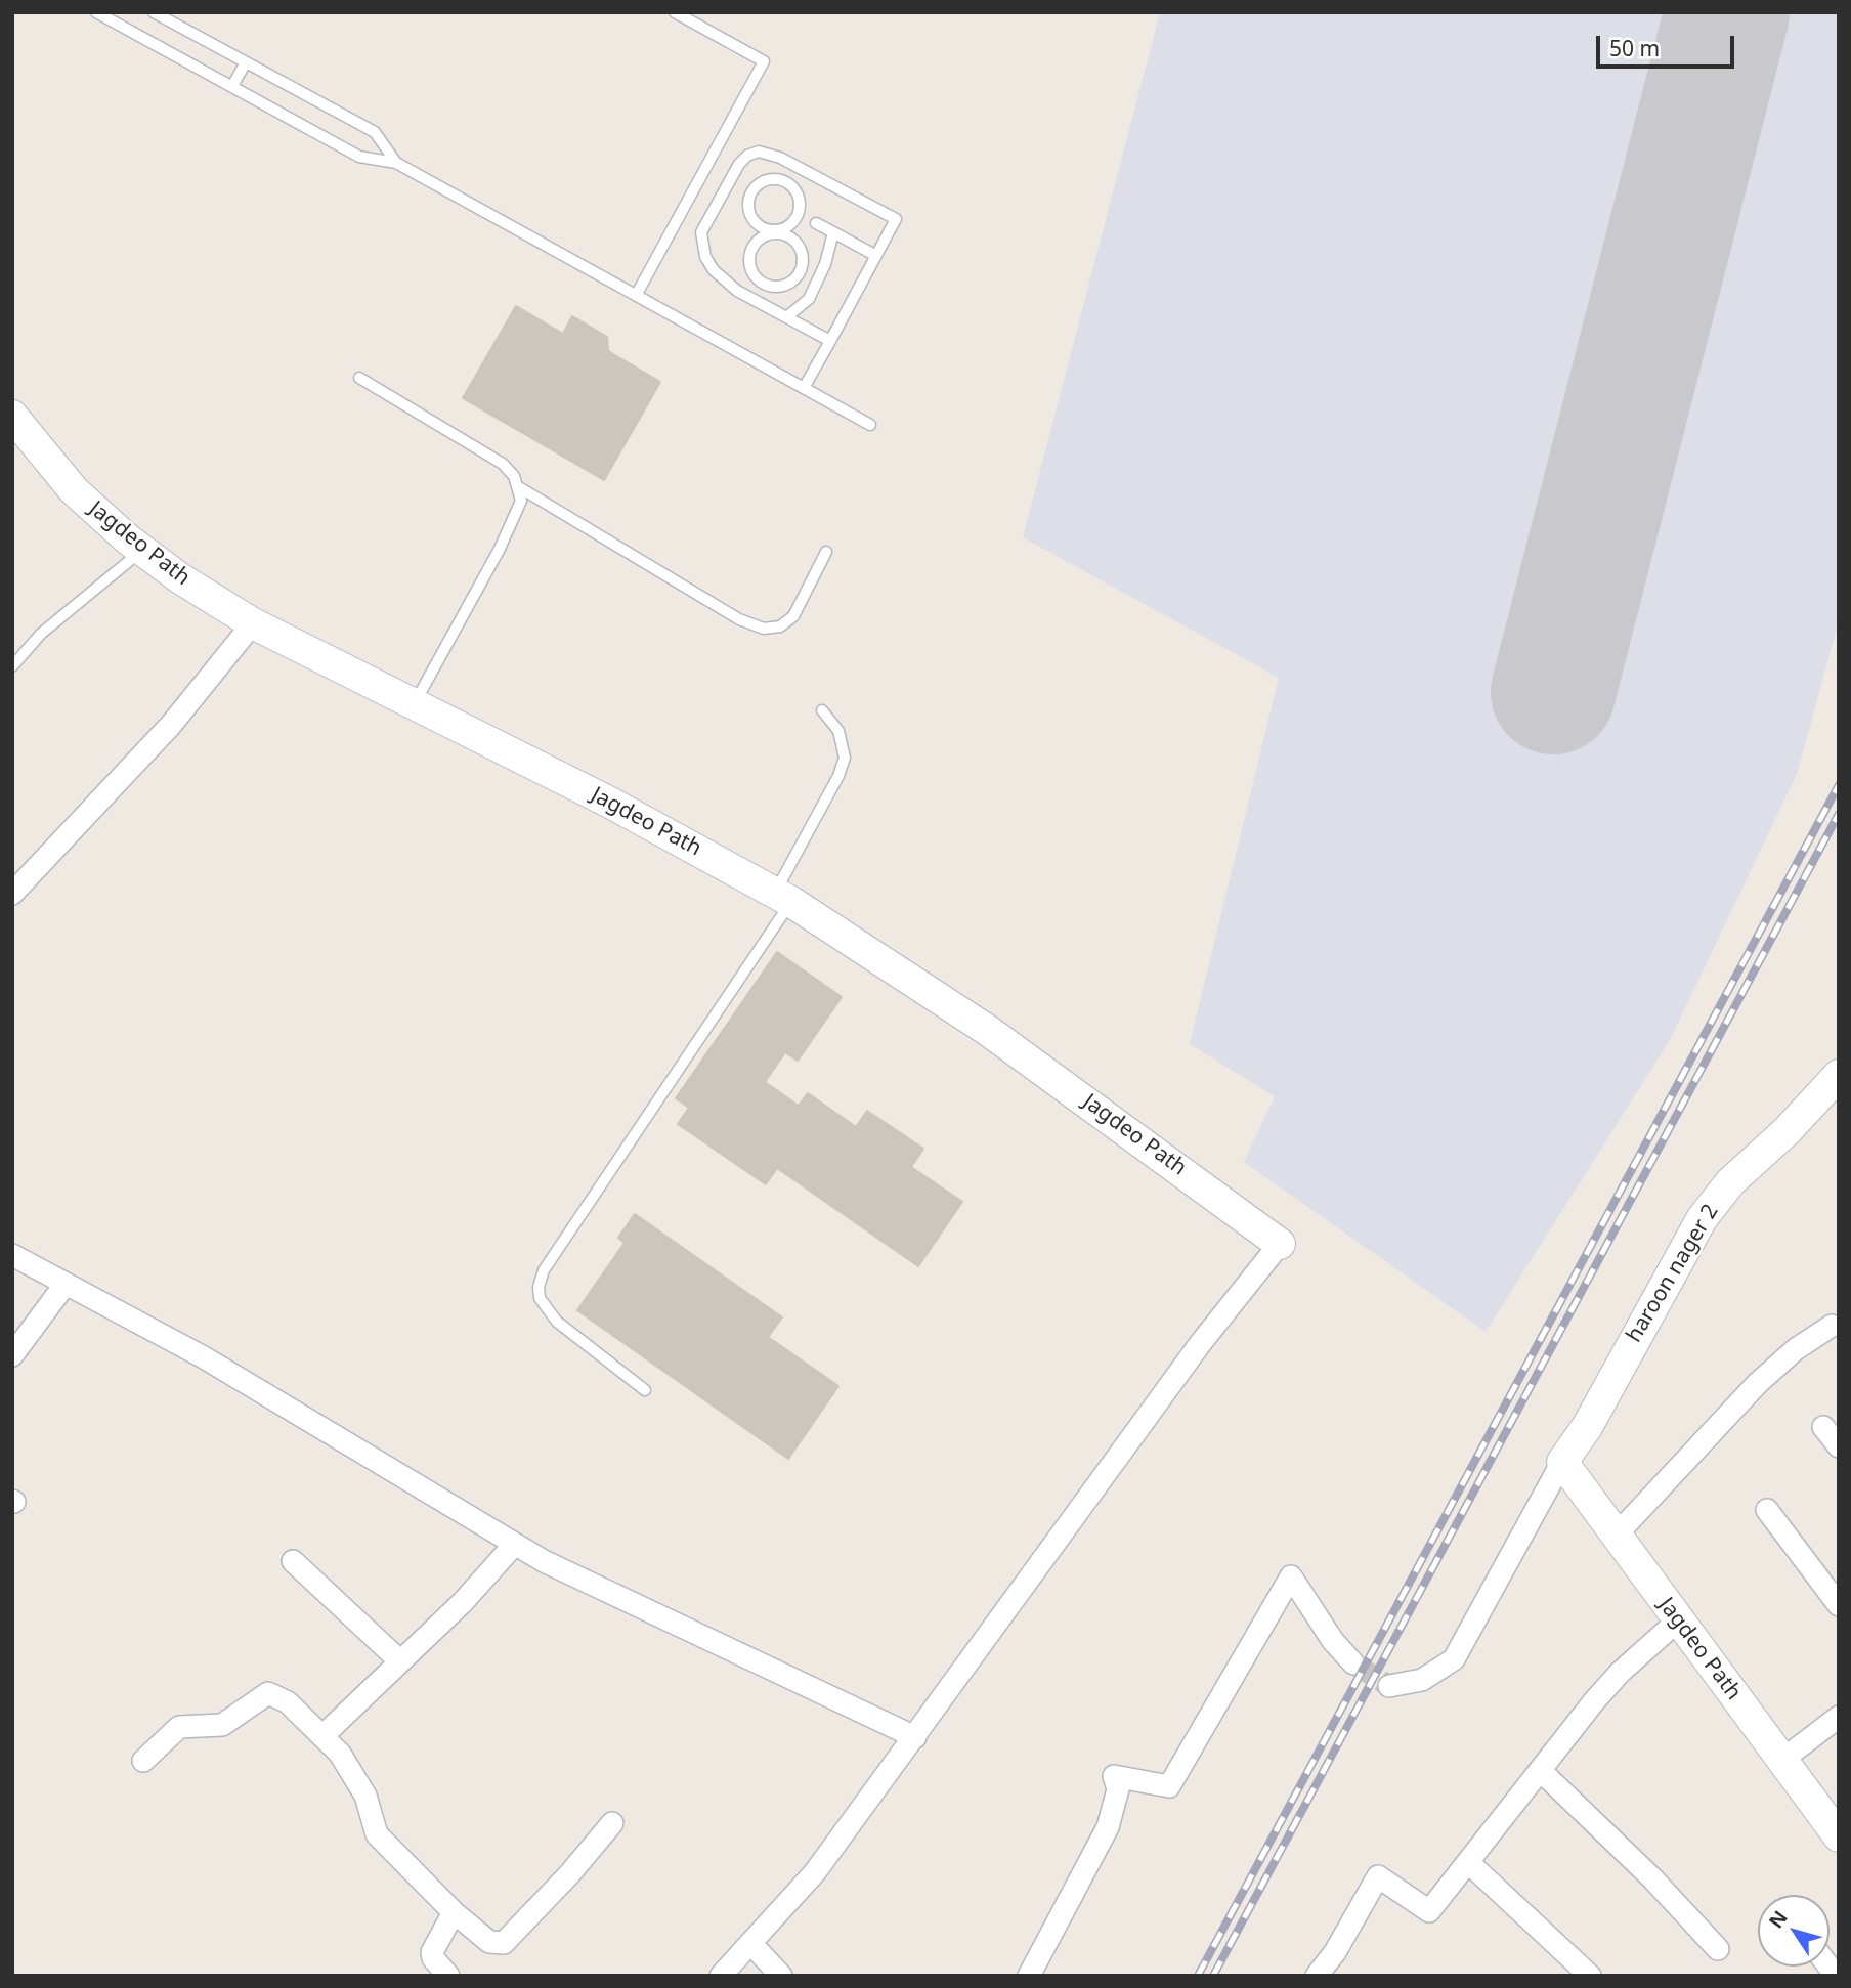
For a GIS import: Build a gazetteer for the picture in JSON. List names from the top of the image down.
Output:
{
  "streets": {
    "main road": ["Jagdeo Path", "haroon nager 2"]
  },
  "crossings": [
    ["Jagdeo Path", "haroon nager 2"]
  ],
  "scale_bar": "50 m",
  "north": "top left"
}
